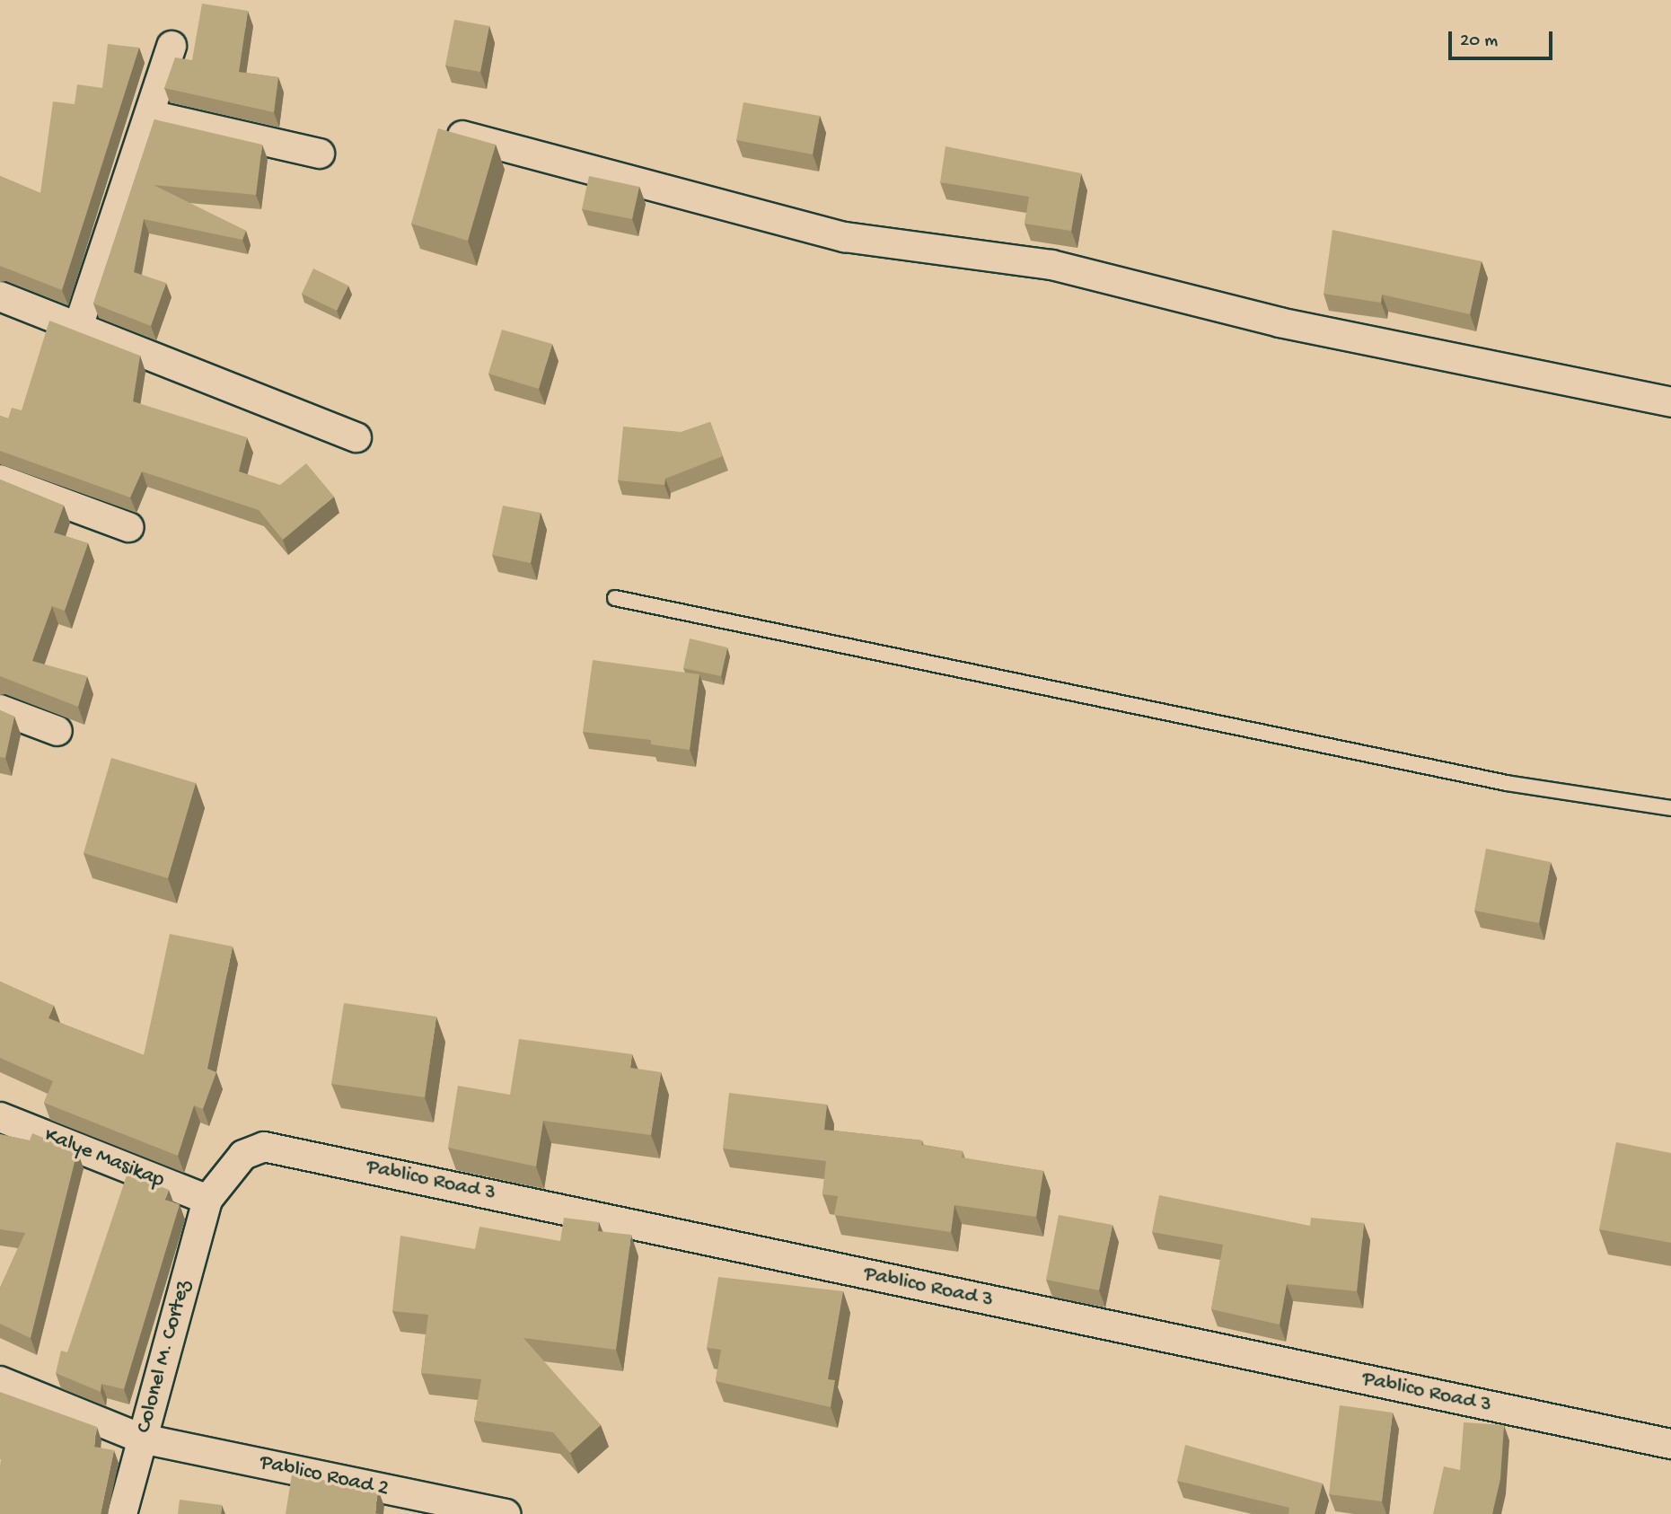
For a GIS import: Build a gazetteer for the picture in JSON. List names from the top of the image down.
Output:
{
  "streets": {
    "street": [
      "Kalye Masikap",
      "Pablico Road 3",
      "Colonel M. Cortez",
      "Pablico Road 2"
    ]
  },
  "crossings": [
    ["Kalye Masikap", "Pablico Road 3"],
    ["Kalye Masikap", "Colonel M. Cortez"],
    ["Pablico Road 3", "Colonel M. Cortez"],
    ["Colonel M. Cortez", "Pablico Road 2"]
  ],
  "scale_bar": "20 m"
}
